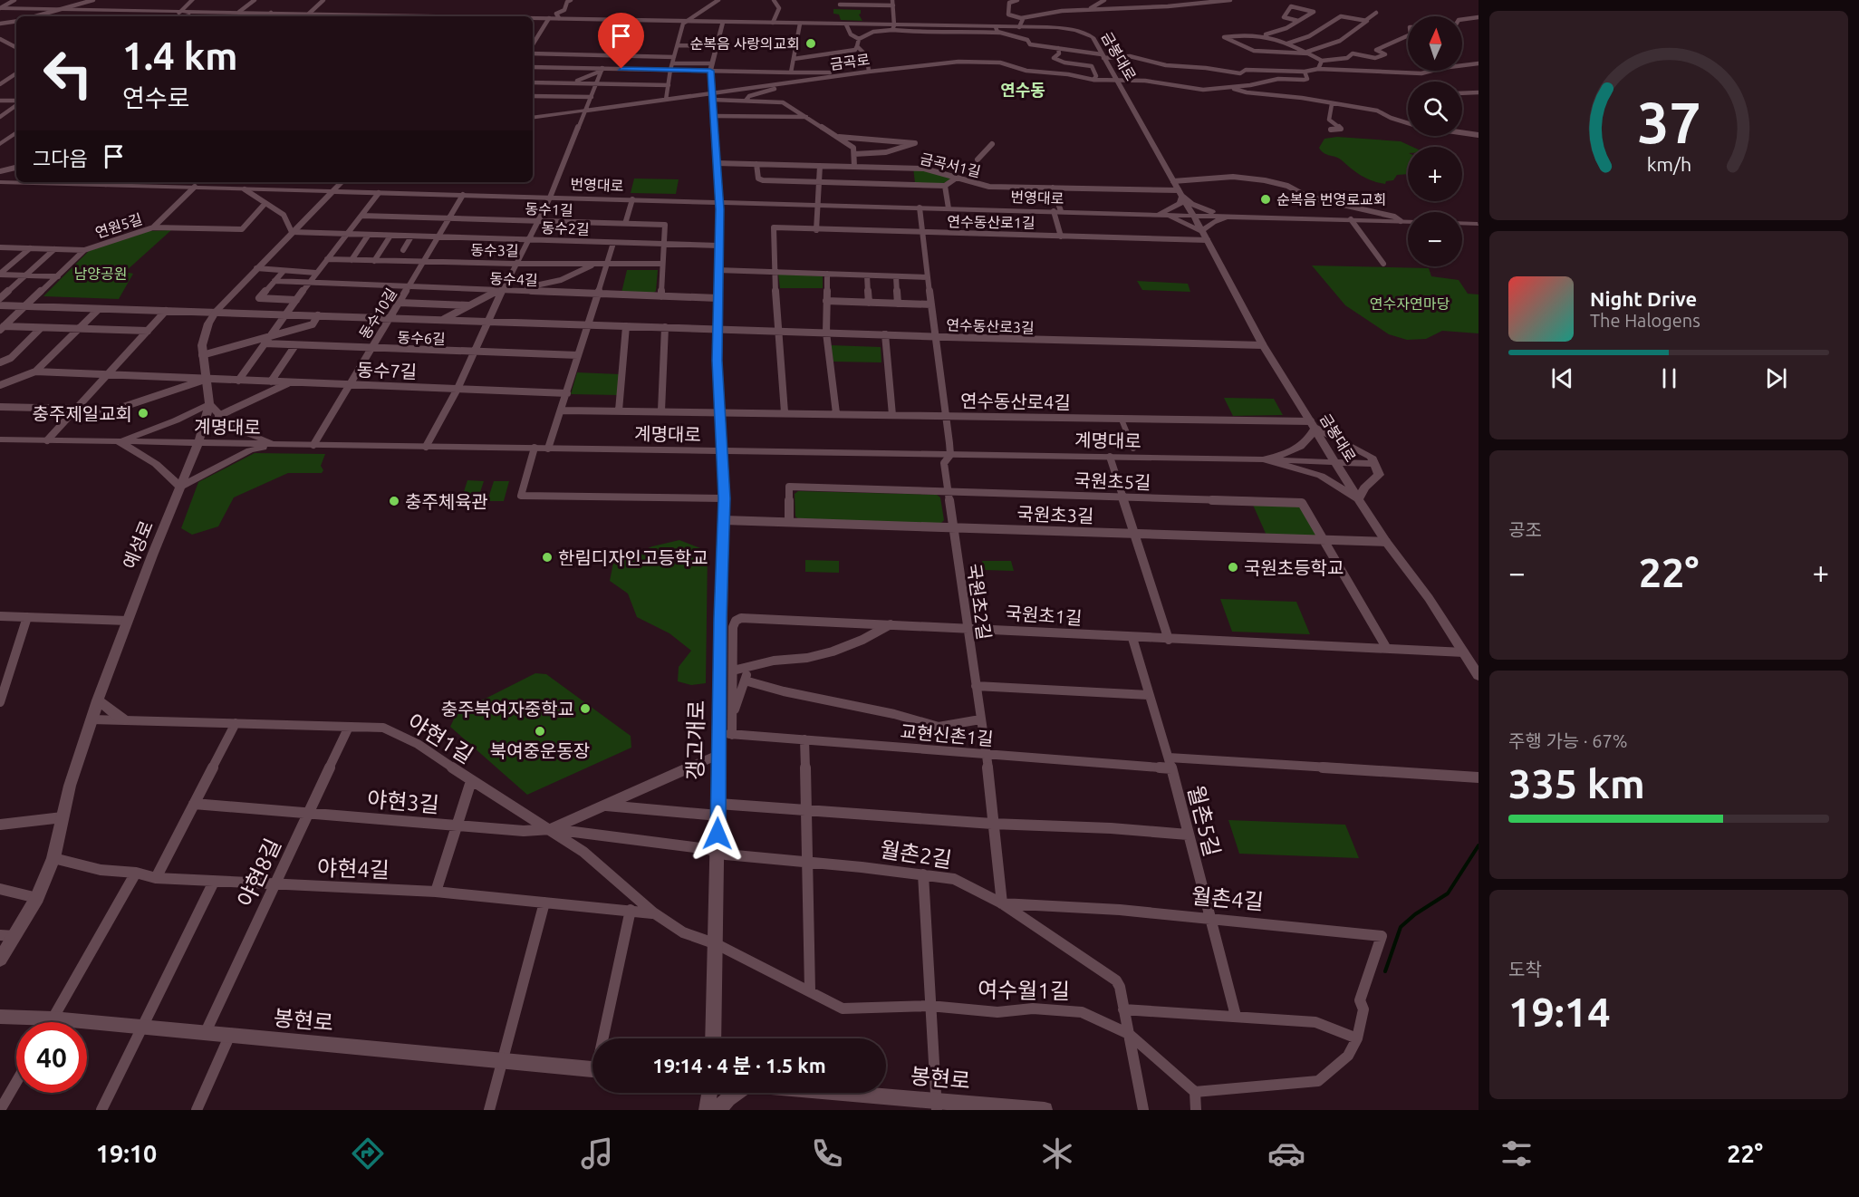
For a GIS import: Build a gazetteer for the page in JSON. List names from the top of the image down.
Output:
{
  "streets": {
    "street": [
      "금봉대로",
      "금곡로",
      "금곡서1길",
      "번영대로",
      "동수1길",
      "연수동산로1길",
      "연원5길",
      "동수2길",
      "동수3길",
      "동수4길",
      "동수10길",
      "연수동산로3길",
      "동수6길",
      "동수7길",
      "연수동산로4길",
      "계명대로",
      "국원초5길",
      "국원초3길",
      "예성로",
      "국원초2길",
      "국원초1길",
      "교현신촌1길",
      "야현1길",
      "갱고개로",
      "야현3길",
      "월촌5길",
      "월촌2길",
      "야현4길",
      "야현8길",
      "월촌4길",
      "여수월1길",
      "봉현로"
    ]
  },
  "crossings": [
    ["금봉대로", "금곡로"],
    ["금봉대로", "금곡서1길"],
    ["금봉대로", "번영대로"],
    ["금봉대로", "연수동산로1길"],
    ["금봉대로", "연수동산로3길"],
    ["금봉대로", "연수동산로4길"],
    ["금봉대로", "계명대로"],
    ["금봉대로", "국원초3길"],
    ["금봉대로", "국원초1길"],
    ["금봉대로", "갱고개로"],
    ["금곡로", "갱고개로"],
    ["금곡서1길", "갱고개로"],
    ["번영대로", "동수10길"],
    ["번영대로", "예성로"],
    ["번영대로", "국원초2길"],
    ["번영대로", "갱고개로"],
    ["동수1길", "동수2길"],
    ["동수1길", "동수3길"],
    ["동수1길", "동수4길"],
    ["동수1길", "동수10길"],
    ["연수동산로1길", "국원초2길"],
    ["연원5길", "연수동산로3길"],
    ["동수2길", "동수10길"],
    ["동수2길", "예성로"],
    ["동수2길", "갱고개로"],
    ["동수3길", "동수10길"],
    ["동수4길", "동수10길"],
    ["동수4길", "갱고개로"],
    ["동수10길", "연수동산로3길"],
    ["동수10길", "동수6길"],
    ["동수10길", "동수7길"],
    ["동수10길", "계명대로"],
    ["연수동산로3길", "예성로"],
    ["연수동산로3길", "국원초2길"],
    ["연수동산로3길", "갱고개로"],
    ["동수7길", "예성로"],
    ["연수동산로4길", "국원초2길"],
    ["연수동산로4길", "갱고개로"],
    ["계명대로", "예성로"],
    ["계명대로", "국원초2길"],
    ["계명대로", "갱고개로"],
    ["국원초5길", "국원초3길"],
    ["국원초5길", "국원초2길"],
    ["국원초5길", "국원초1길"],
    ["국원초3길", "국원초2길"],
    ["국원초3길", "갱고개로"],
    ["예성로", "야현1길"],
    ["예성로", "야현4길"],
    ["국원초2길", "국원초1길"],
    ["국원초2길", "교현신촌1길"],
    ["국원초2길", "야현3길"],
    ["국원초2길", "월촌2길"],
    ["국원초2길", "월촌4길"],
    ["국원초1길", "교현신촌1길"],
    ["국원초1길", "갱고개로"],
    ["국원초1길", "월촌5길"],
    ["교현신촌1길", "갱고개로"],
    ["교현신촌1길", "월촌5길"],
    ["야현1길", "갱고개로"],
    ["야현1길", "야현3길"],
    ["야현1길", "월촌2길"],
    ["야현1길", "야현4길"],
    ["야현1길", "야현8길"],
    ["야현1길", "여수월1길"],
    ["갱고개로", "야현3길"],
    ["갱고개로", "월촌2길"],
    ["갱고개로", "여수월1길"],
    ["야현3길", "월촌5길"],
    ["야현3길", "월촌2길"],
    ["야현3길", "야현8길"],
    ["월촌5길", "월촌4길"],
    ["월촌2길", "월촌4길"],
    ["월촌2길", "여수월1길"],
    ["야현4길", "야현8길"],
    ["야현8길", "봉현로"]
  ],
  "districts": ["연수동"],
  "parks": ["남양공원", "연수자연마당"],
  "places": [
    "순복음 사랑의교회",
    "순복음 번영로교회",
    "충주제일교회",
    "충주체육관",
    "한림디자인고등학교",
    "국원초등학교",
    "충주북여자중학교",
    "북여중운동장"
  ],
  "north": "top",
  "page": {
    "map_buttons": ["+", "−"],
    "turn": ["1.4 km", "연수로"],
    "then": "그다음",
    "song": ["Night Drive", "The Halogens"],
    "tile": [
      "공조",
      ["주행 가능 · 67%", "335 km"],
      ["도착", "19:14"]
    ],
    "heat": ["−", "22°", "+"],
    "limit": "40",
    "trip": "19:14 · 4 분 · 1.5 km",
    "tabs": ["19:10", "22°"],
    "gauge": ["37", "km/h"]
  }
}
